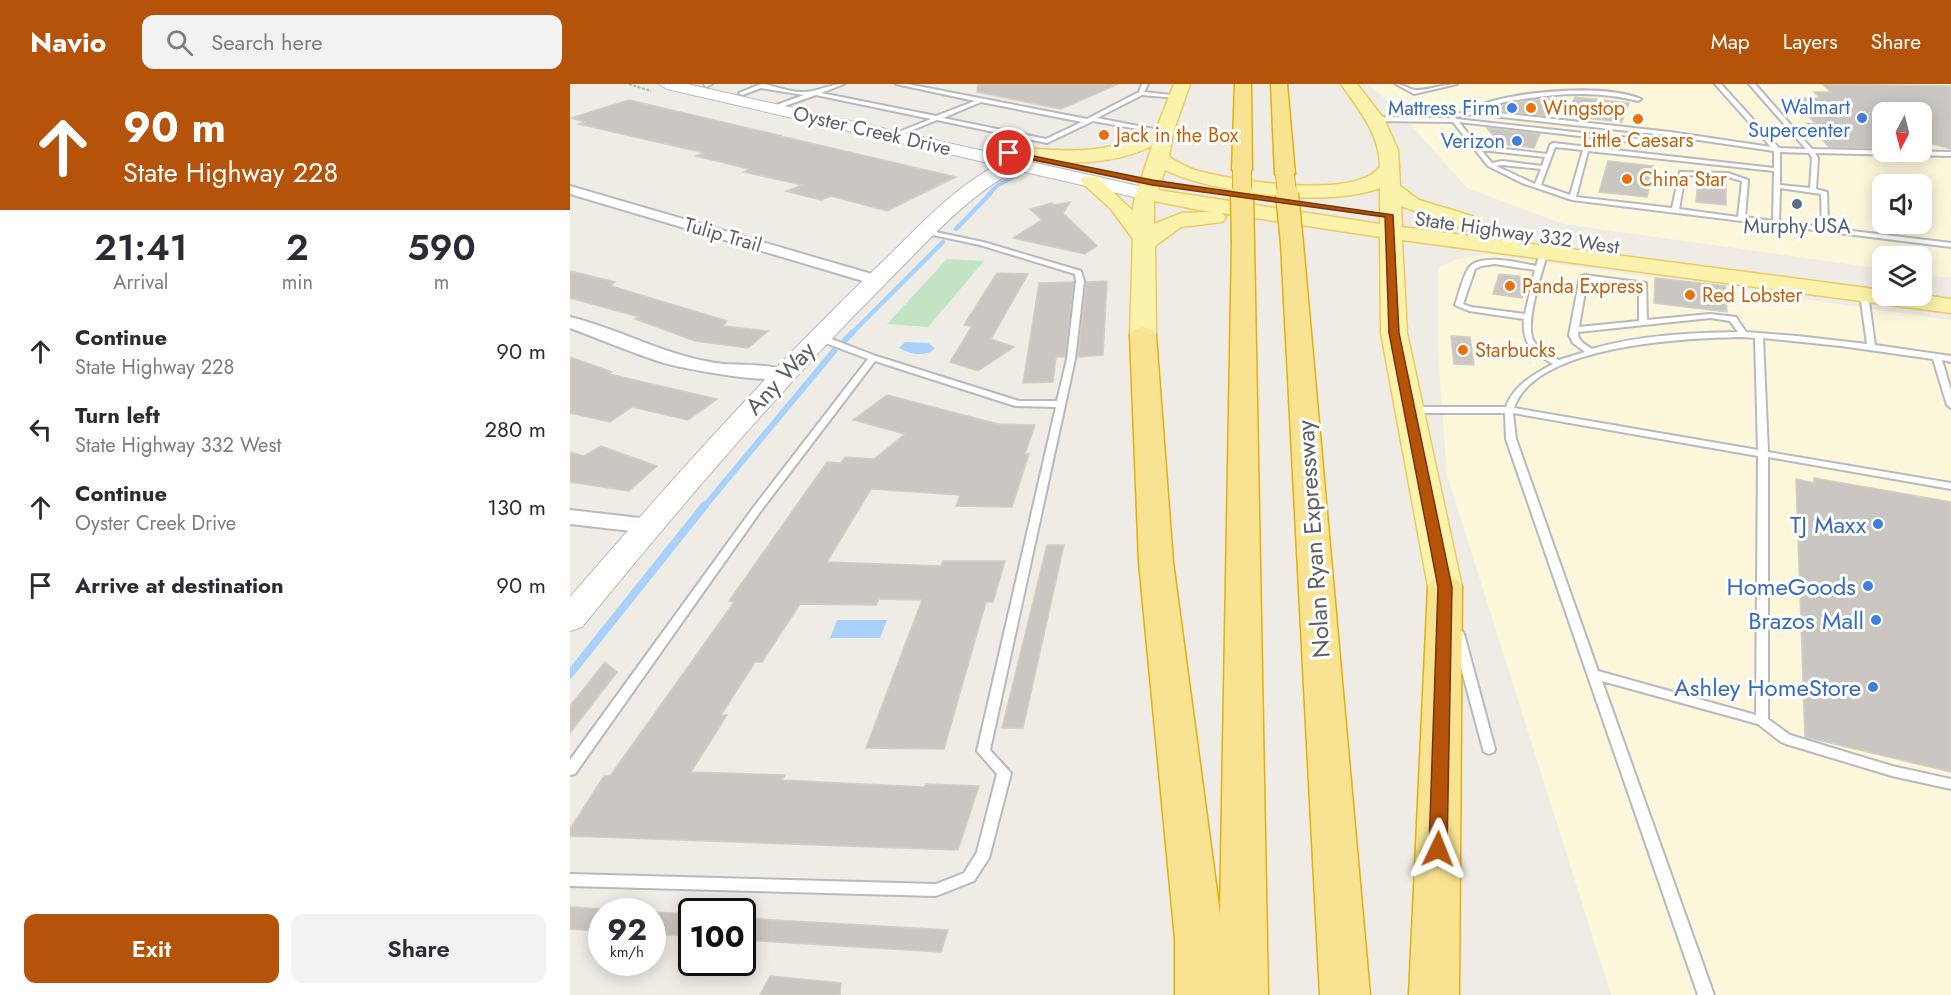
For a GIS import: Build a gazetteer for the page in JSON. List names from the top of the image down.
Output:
{
  "streets": {
    "highway": ["Nolan Ryan Expressway"],
    "main road": ["Oyster Creek Drive", "State Highway 332 West", "Any Way"],
    "street": ["Tulip Trail"]
  },
  "crossings": [
    ["Oyster Creek Drive", "State Highway 332 West"],
    ["Oyster Creek Drive", "Any Way"],
    ["Tulip Trail", "Any Way"]
  ],
  "places": [
    "Mattress Firm",
    "Wingstop",
    "Walmart Supercenter",
    "Little Caesars",
    "Jack in the Box",
    "Verizon",
    "China Star",
    "Murphy USA",
    "Panda Express",
    "Red Lobster",
    "Starbucks",
    "TJ Maxx",
    "HomeGoods",
    "Brazos Mall",
    "Ashley HomeStore"
  ],
  "north": "bottom",
  "page": {
    "header": "Navio",
    "search": "Search here",
    "nav": ["Map", "Layers", "Share"],
    "turn": ["90 m", "State Highway 228"],
    "eta": [
      "21:41",
      "Arrival",
      "2",
      "min",
      "590",
      "m"
    ],
    "list": [
      {
        "name": "Continue",
        "note": "State Highway 228",
        "value": "90 m"
      },
      {
        "name": "Turn left",
        "note": "State Highway 332 West",
        "value": "280 m"
      },
      {
        "name": "Continue",
        "note": "Oyster Creek Drive",
        "value": "130 m"
      },
      {
        "name": "Arrive at destination",
        "value": "90 m"
      }
    ],
    "speed": "92 km/h",
    "limit": "100",
    "buttons": ["Exit", "Share"]
  }
}
